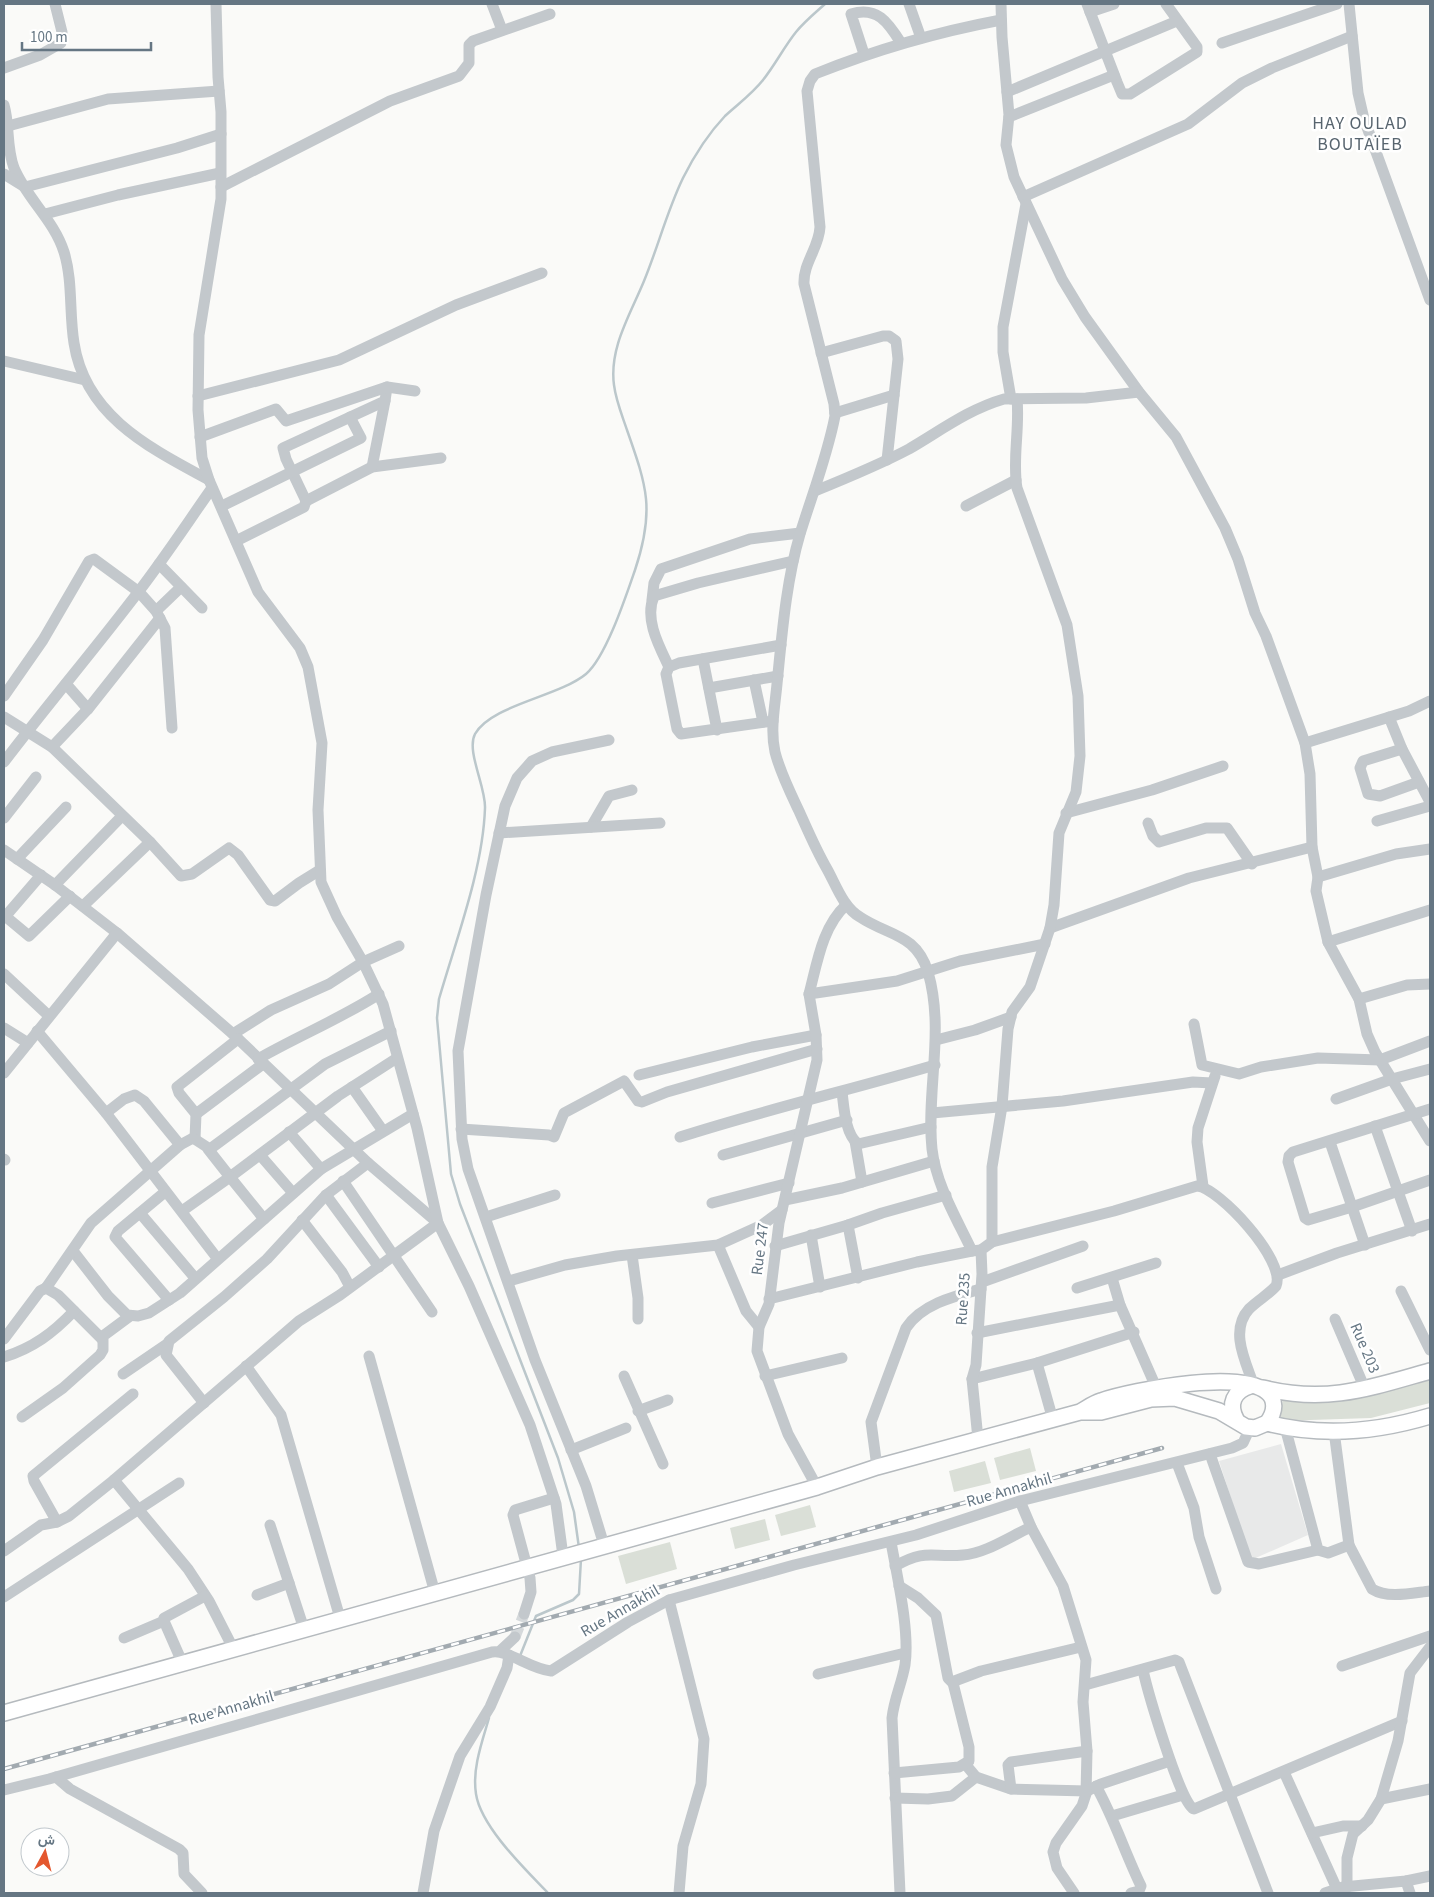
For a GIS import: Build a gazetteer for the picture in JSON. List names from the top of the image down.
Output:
{
  "streets": {
    "street": [
      "Rue 247",
      "Rue 235",
      "Rue 203",
      "Rue Annakhil"
    ]
  },
  "districts": ["HAY OULAD BOUTAÏEB"],
  "scale_bar": "100 m",
  "north": "top"
}
